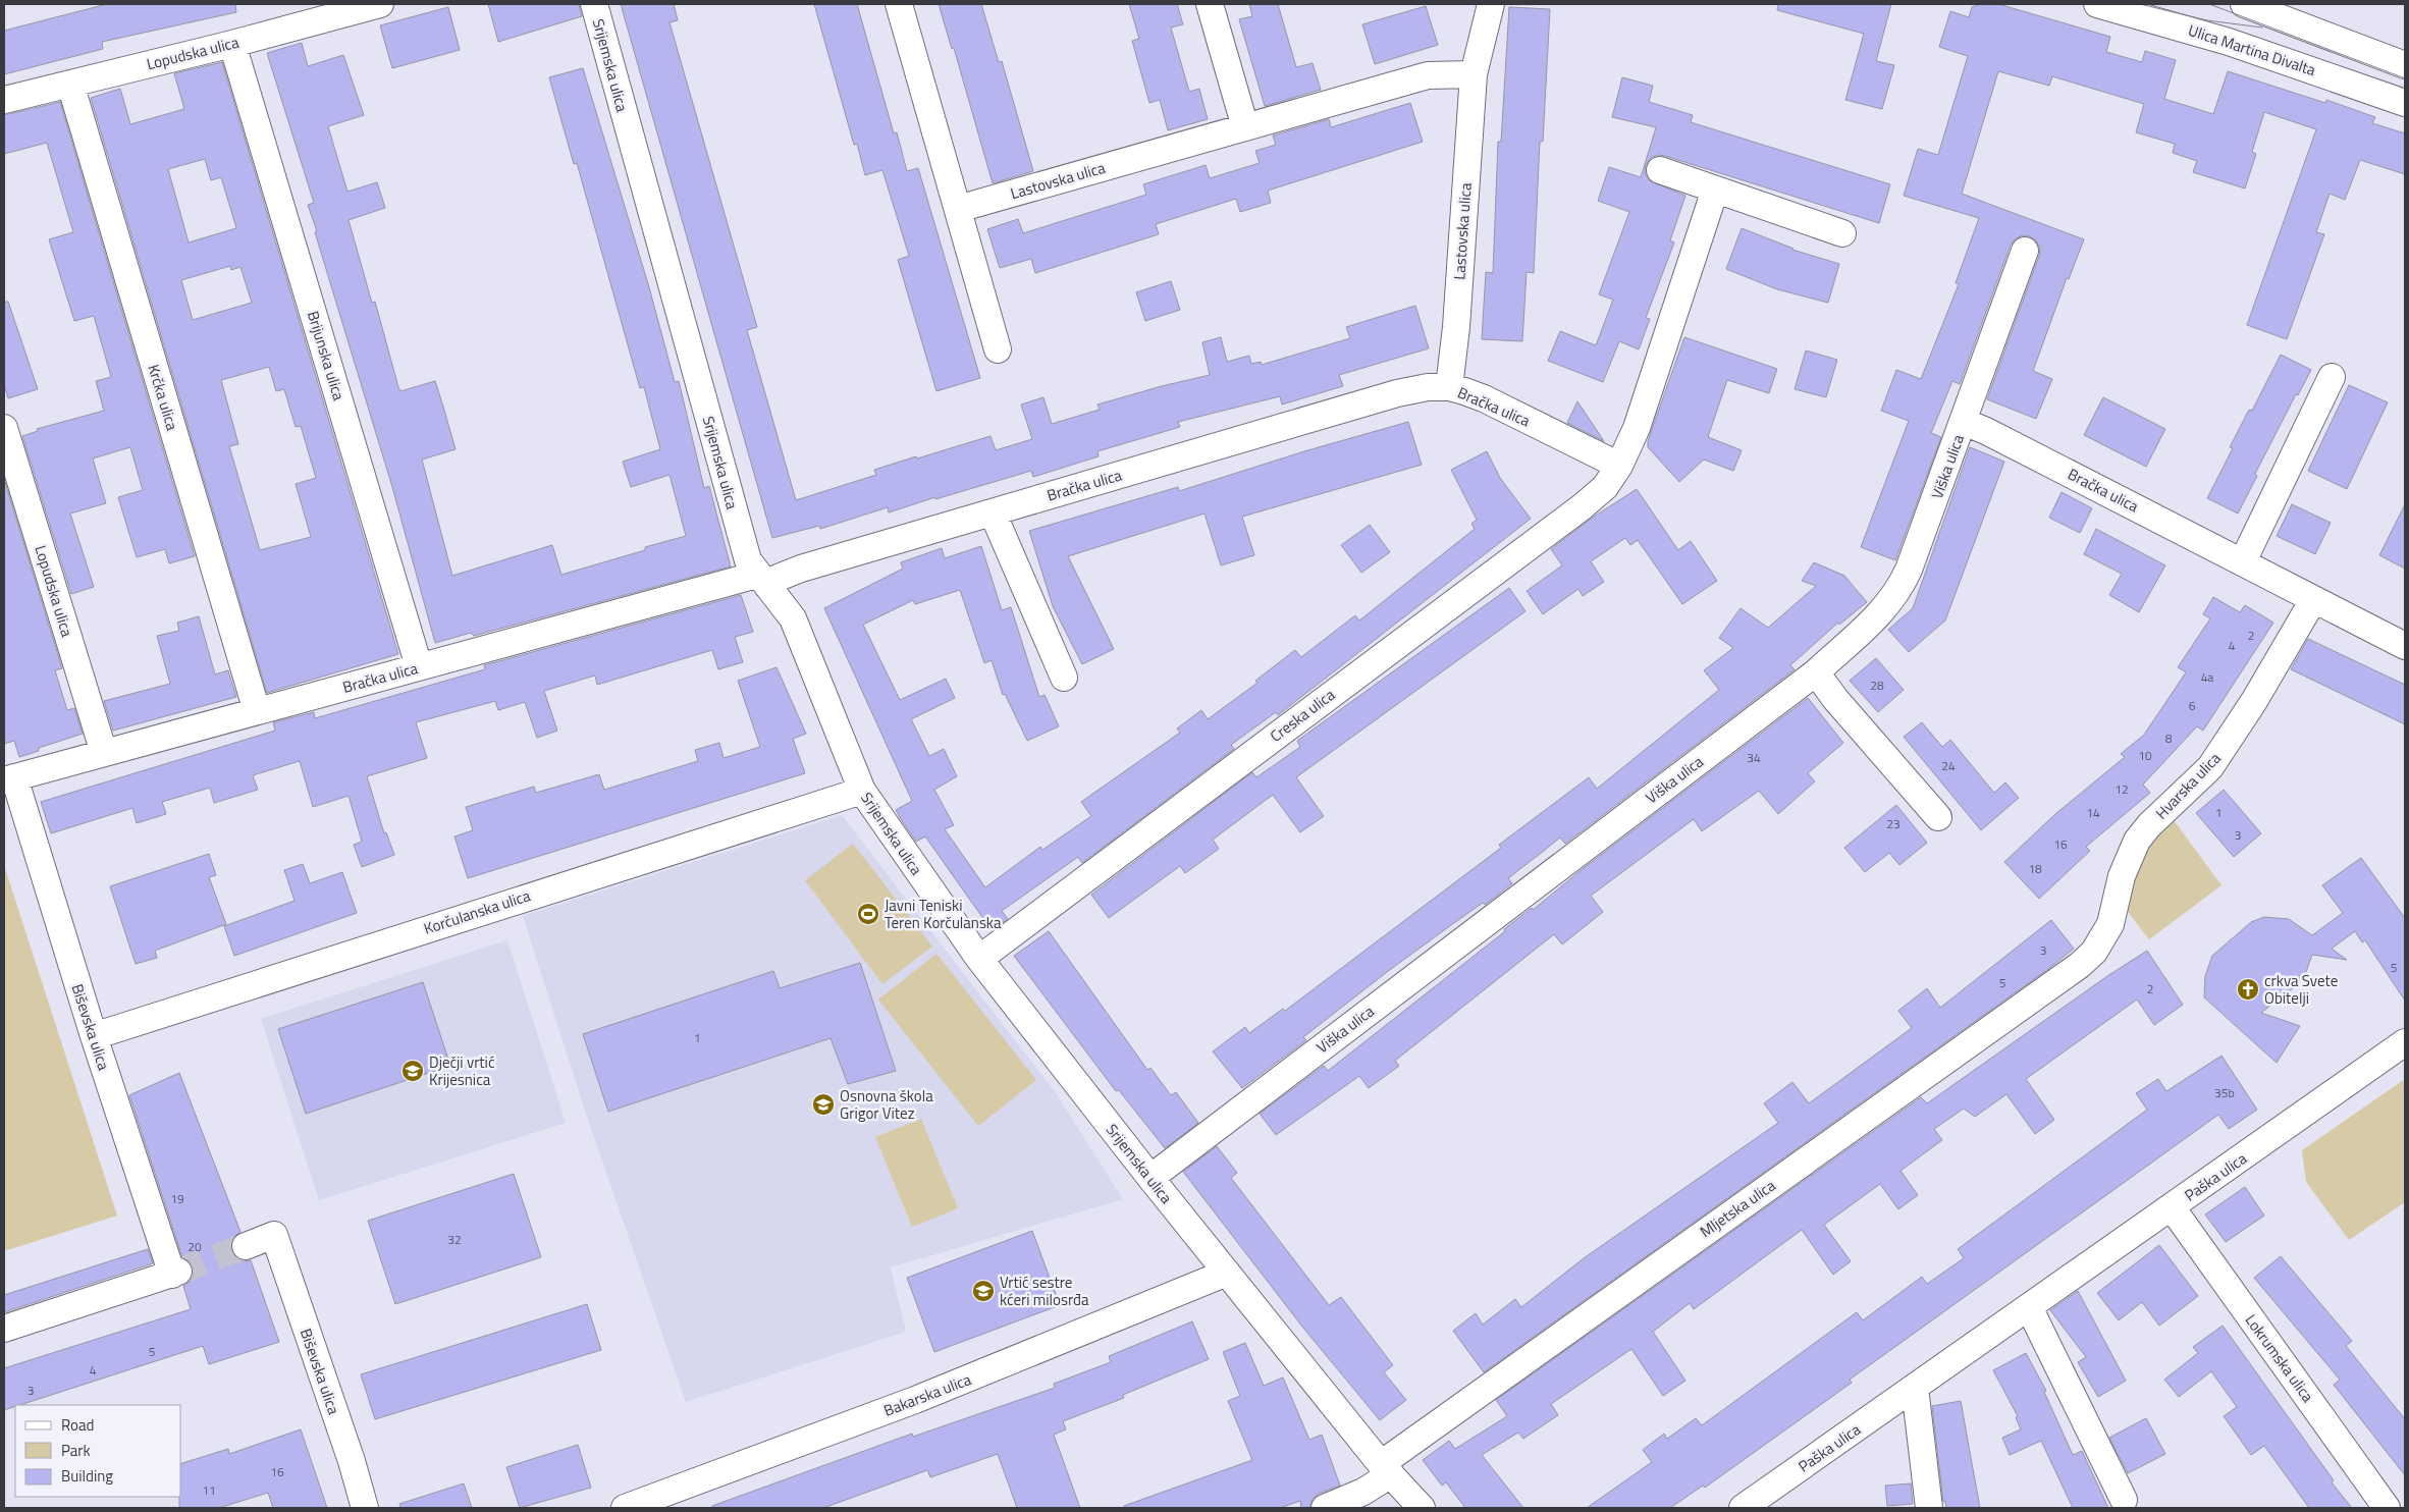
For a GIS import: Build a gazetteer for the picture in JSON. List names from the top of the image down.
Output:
{
  "streets": {
    "street": [
      "Ulica Martina Divalta",
      "Lopudska ulica",
      "Srijemska ulica",
      "Lastovska ulica",
      "Brijunska ulica",
      "Krčka ulica",
      "Bračka ulica",
      "Viška ulica",
      "Creska ulica",
      "Hvarska ulica",
      "Korčulanska ulica",
      "Biševska ulica",
      "Paška ulica",
      "Mljetska ulica",
      "Lokrumska ulica",
      "Bakarska ulica"
    ]
  },
  "crossings": [
    ["Lopudska ulica", "Brijunska ulica"],
    ["Lopudska ulica", "Krčka ulica"],
    ["Lopudska ulica", "Bračka ulica"],
    ["Srijemska ulica", "Bračka ulica"],
    ["Srijemska ulica", "Viška ulica"],
    ["Srijemska ulica", "Creska ulica"],
    ["Srijemska ulica", "Korčulanska ulica"],
    ["Srijemska ulica", "Mljetska ulica"],
    ["Srijemska ulica", "Bakarska ulica"],
    ["Lastovska ulica", "Bračka ulica"],
    ["Brijunska ulica", "Bračka ulica"],
    ["Krčka ulica", "Bračka ulica"],
    ["Bračka ulica", "Viška ulica"],
    ["Bračka ulica", "Creska ulica"],
    ["Bračka ulica", "Hvarska ulica"],
    ["Bračka ulica", "Biševska ulica"],
    ["Hvarska ulica", "Mljetska ulica"],
    ["Korčulanska ulica", "Biševska ulica"],
    ["Paška ulica", "Lokrumska ulica"]
  ],
  "places": {
    "sports": ["Javni Teniski Teren Korčulanska"],
    "church": ["crkva Svete Obitelji"],
    "school or university": ["Dječji vrtić Krijesnica", "Osnovna škola Grigor Vitez", "Vrtić sestre kćeri milosrđa"]
  },
  "house_numbers": [
    "2",
    "4",
    "4a",
    "28",
    "6",
    "8",
    "10",
    "34",
    "24",
    "12",
    "14",
    "1",
    "23",
    "3",
    "16",
    "18",
    "3",
    "5",
    "5",
    "2",
    "1",
    "35b",
    "19",
    "32",
    "20",
    "5",
    "4",
    "3",
    "16",
    "11"
  ],
  "legend": ["Road", "Park", "Building"]
}
